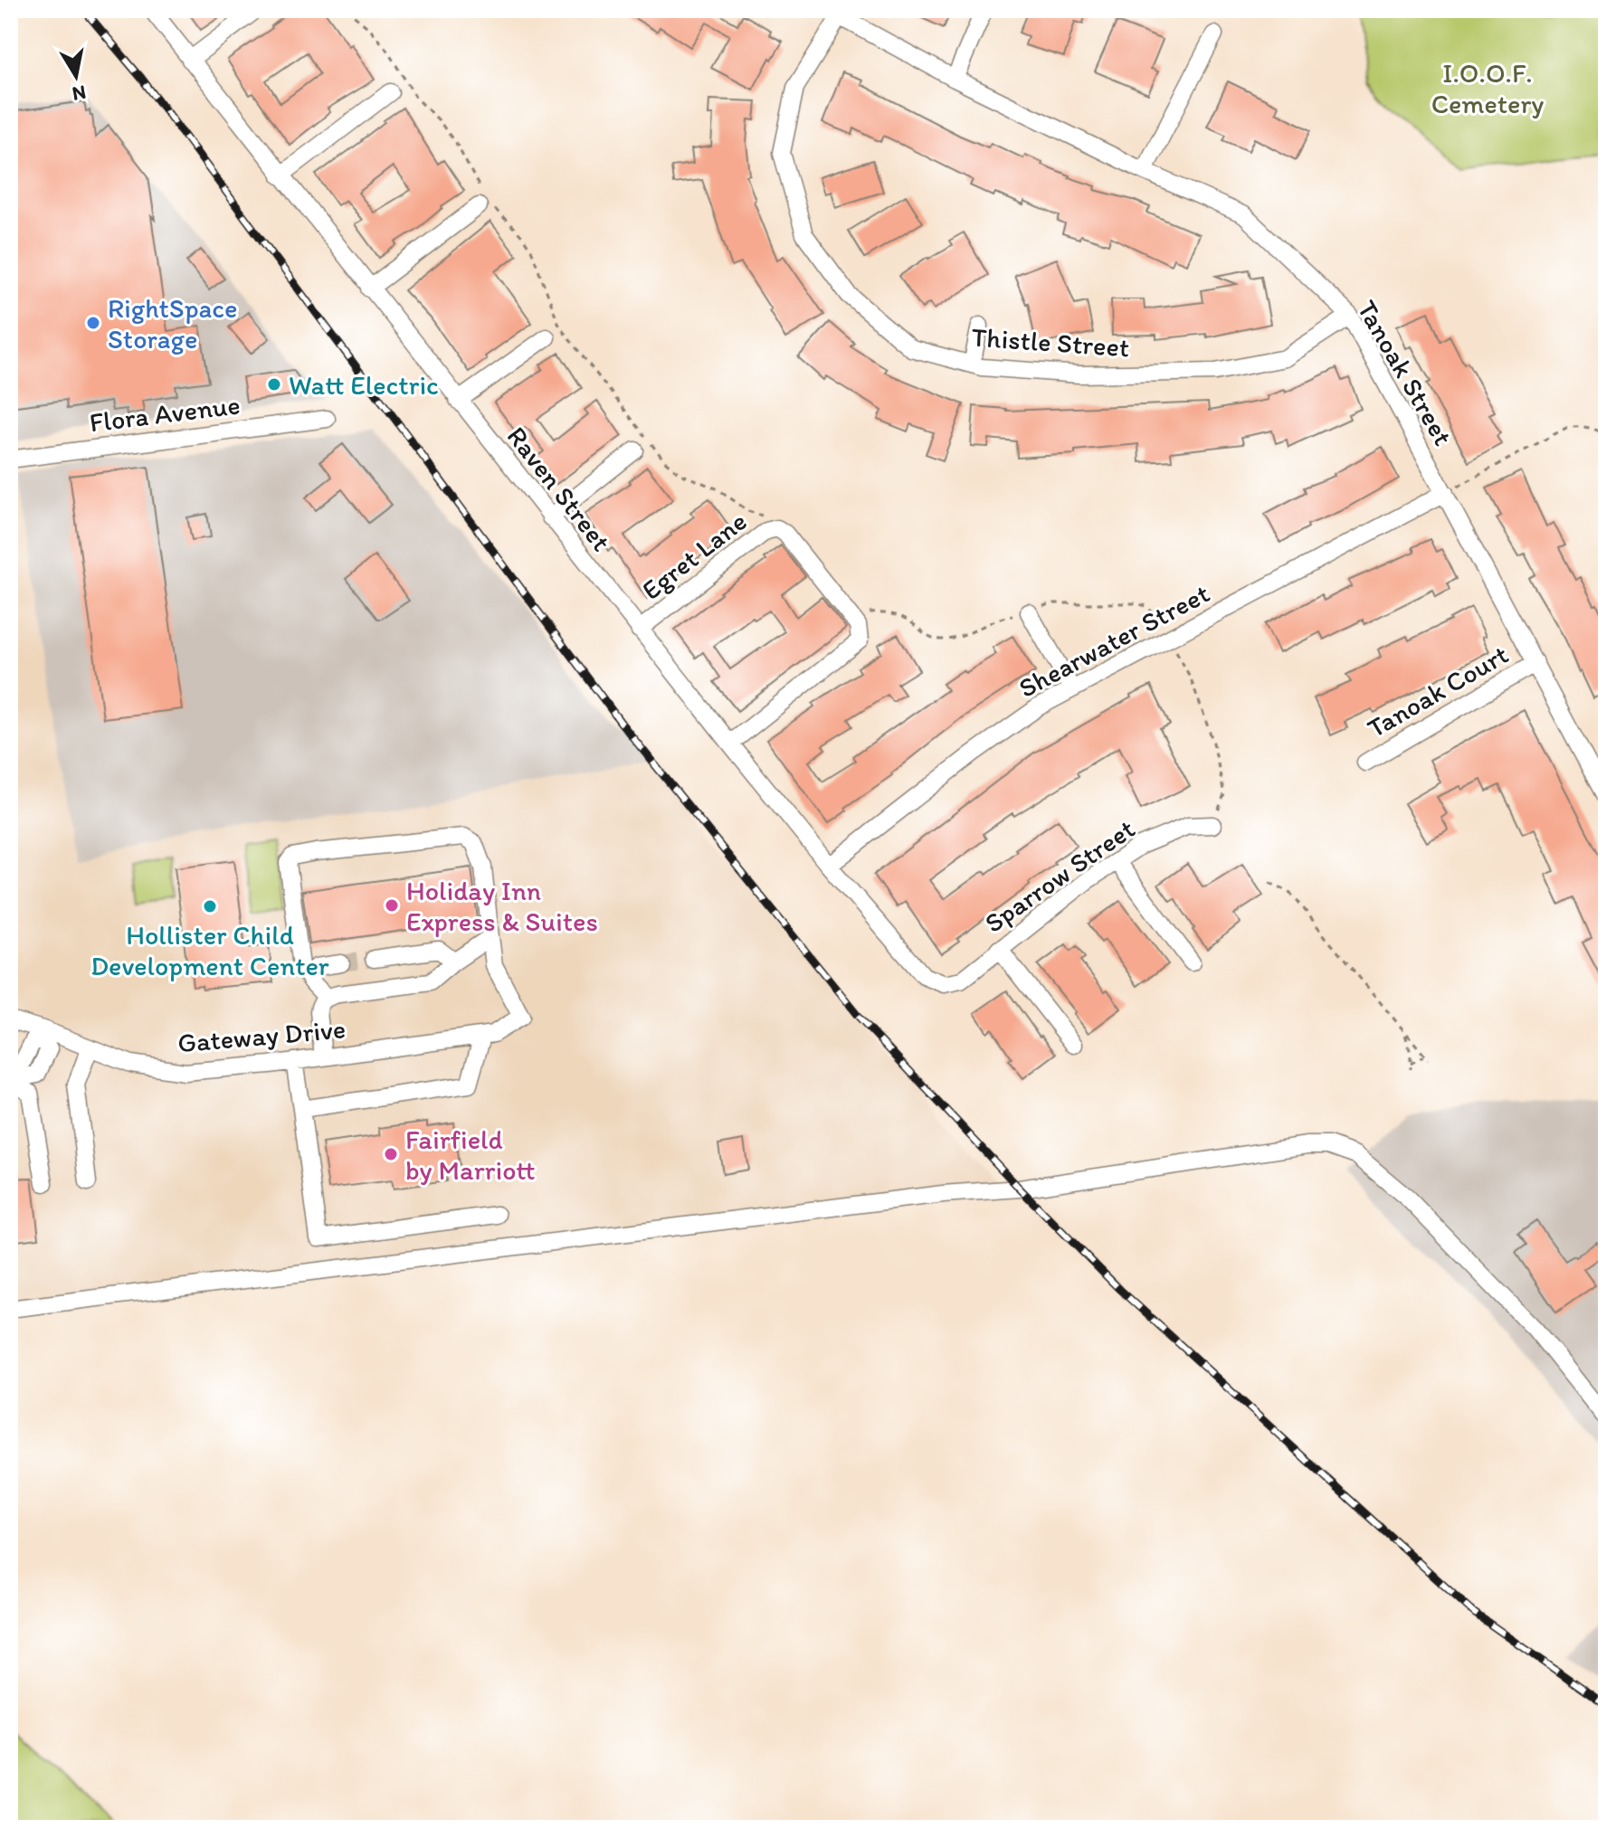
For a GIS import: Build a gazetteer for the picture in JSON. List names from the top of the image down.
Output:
{
  "streets": {
    "street": [
      "Thistle Street",
      "Tanoak Street",
      "Flora Avenue",
      "Raven Street",
      "Egret Lane",
      "Shearwater Street",
      "Tanoak Court",
      "Sparrow Street",
      "Gateway Drive"
    ]
  },
  "crossings": [
    ["Thistle Street", "Tanoak Street"],
    ["Tanoak Street", "Shearwater Street"],
    ["Tanoak Street", "Tanoak Court"],
    ["Raven Street", "Egret Lane"],
    ["Raven Street", "Shearwater Street"],
    ["Raven Street", "Sparrow Street"]
  ],
  "parks": ["I.O.O.F. Cemetery"],
  "places": [
    "RightSpace Storage",
    "Watt Electric",
    "Holiday Inn Express & Suites",
    "Hollister Child Development Center",
    "Fairfield by Marriott"
  ],
  "north": "bottom"
}
